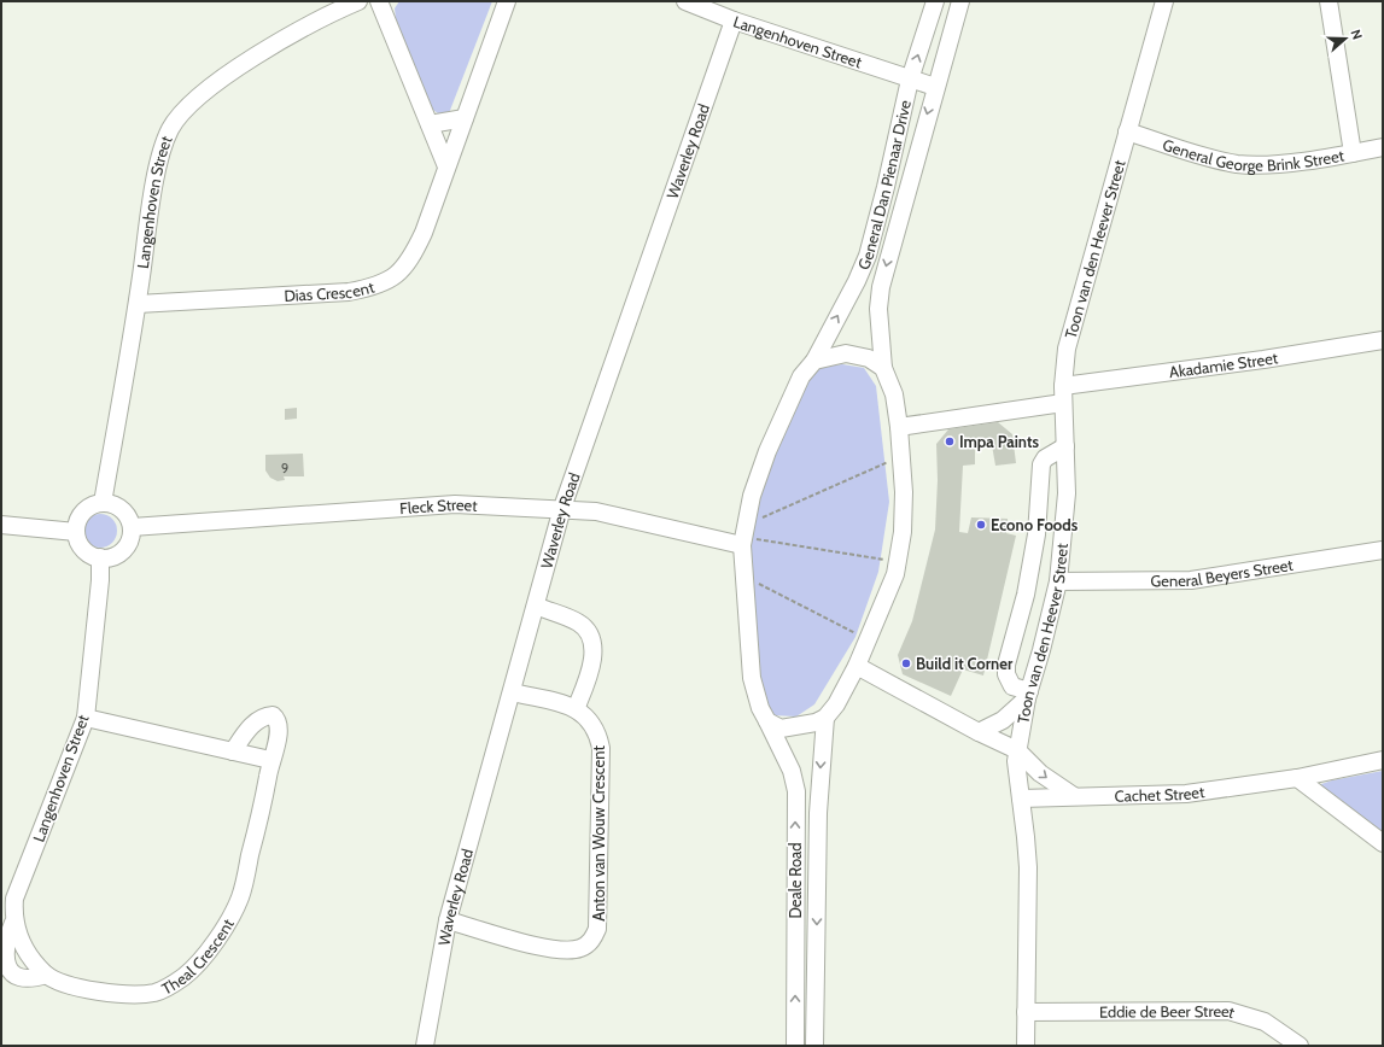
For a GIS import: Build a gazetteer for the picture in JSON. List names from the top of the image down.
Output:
{
  "streets": {
    "street": [
      "Langenhoven Street",
      "General George Brink Street",
      "Waverley Road",
      "General Dan Pienaar Drive",
      "Toon van den Heever Street",
      "Dias Crescent",
      "Akadamie Street",
      "Fleck Street",
      "General Beyers Street",
      "Cachet Street",
      "Anton van Wouw Crescent",
      "Deale Road",
      "Theal Crescent",
      "Eddie de Beer Street"
    ]
  },
  "crossings": [
    ["Langenhoven Street", "Waverley Road"],
    ["Langenhoven Street", "General Dan Pienaar Drive"],
    ["Langenhoven Street", "Dias Crescent"],
    ["Langenhoven Street", "Fleck Street"],
    ["Langenhoven Street", "Theal Crescent"],
    ["General George Brink Street", "Toon van den Heever Street"],
    ["Waverley Road", "Fleck Street"],
    ["Waverley Road", "Anton van Wouw Crescent"],
    ["General Dan Pienaar Drive", "Akadamie Street"],
    ["General Dan Pienaar Drive", "Fleck Street"],
    ["General Dan Pienaar Drive", "Deale Road"],
    ["Toon van den Heever Street", "Akadamie Street"],
    ["Toon van den Heever Street", "General Beyers Street"],
    ["Toon van den Heever Street", "Cachet Street"],
    ["Toon van den Heever Street", "Eddie de Beer Street"],
    ["Fleck Street", "Deale Road"]
  ],
  "places": ["Impa Paints", "Econo Foods", "Build it Corner"],
  "house_numbers": ["9"],
  "north": "right"
}
